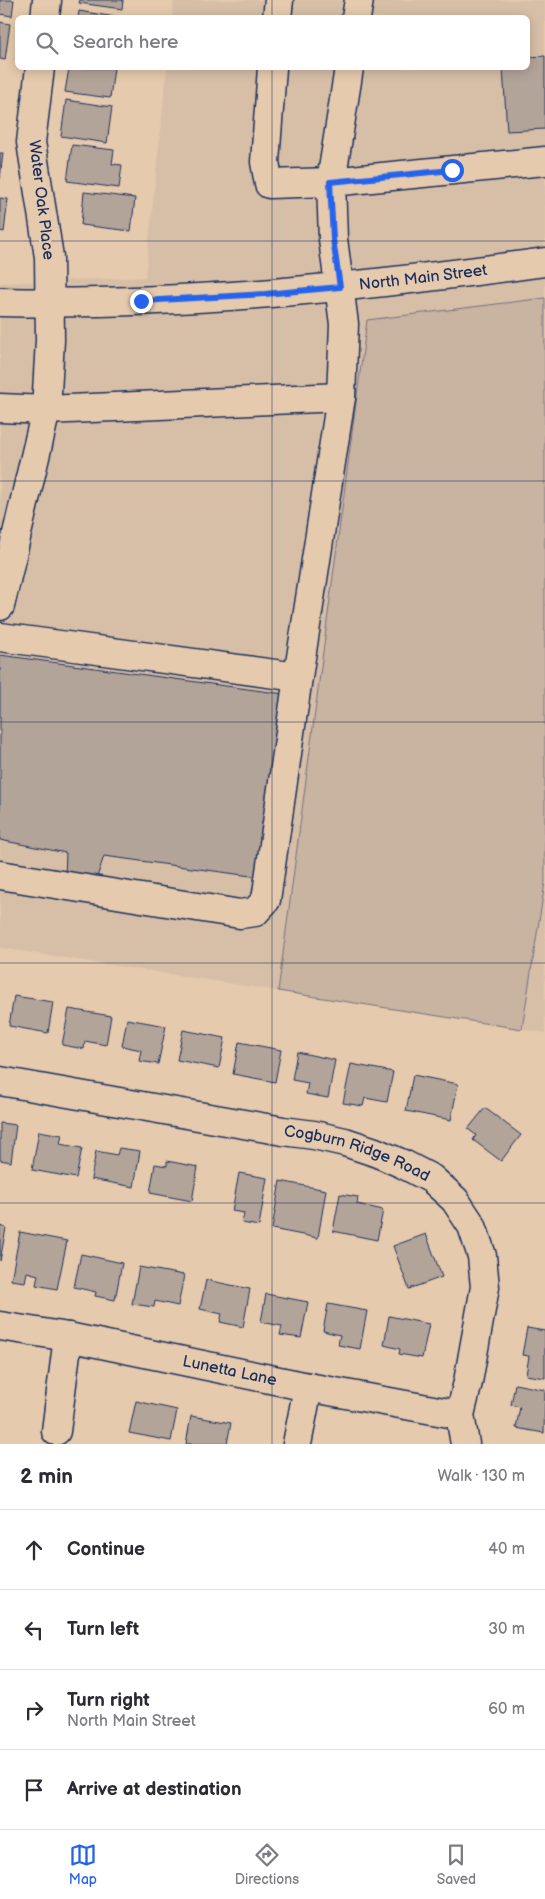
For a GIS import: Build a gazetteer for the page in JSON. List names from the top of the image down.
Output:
{
  "streets": {
    "street": [
      "Water Oak Place",
      "North Main Street",
      "Cogburn Ridge Road",
      "Lunetta Lane"
    ]
  },
  "crossings": [
    ["Water Oak Place", "North Main Street"],
    ["Cogburn Ridge Road", "Lunetta Lane"]
  ],
  "page": {
    "search": "Search here",
    "heading": ["2 min", "Walk · 130 m"],
    "list": [
      ["Continue", "40 m"],
      ["Turn left", "30 m"],
      ["Turn right", "North Main Street", "60 m"],
      "Arrive at destination"
    ],
    "nav": ["Map", "Directions", "Saved"]
  }
}
